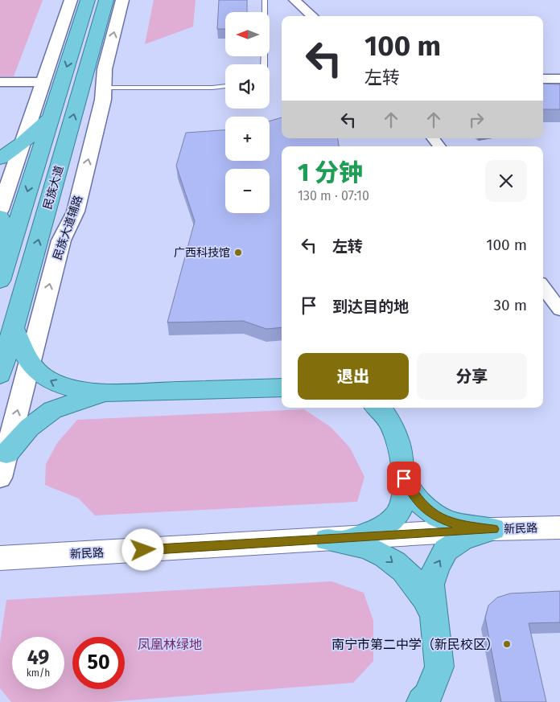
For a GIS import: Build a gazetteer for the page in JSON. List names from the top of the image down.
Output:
{
  "streets": {
    "highway": ["民族大道"],
    "main road": ["新民路"],
    "street": ["民族大道辅路"]
  },
  "parks": ["凤凰林绿地"],
  "places": ["广西科技馆", "南宁市第二中学（新民校区）"],
  "north": "left",
  "page": {
    "map_buttons": ["+", "−"],
    "turn": ["100 m", "左转"],
    "heading": ["1 分钟", "130 m · 07:10"],
    "list": [
      {
        "name": "左转",
        "value": "100 m"
      },
      {
        "name": "到达目的地",
        "value": "30 m"
      }
    ],
    "buttons": ["退出", "分享"],
    "speed": "49 km/h",
    "limit": "50"
  }
}
